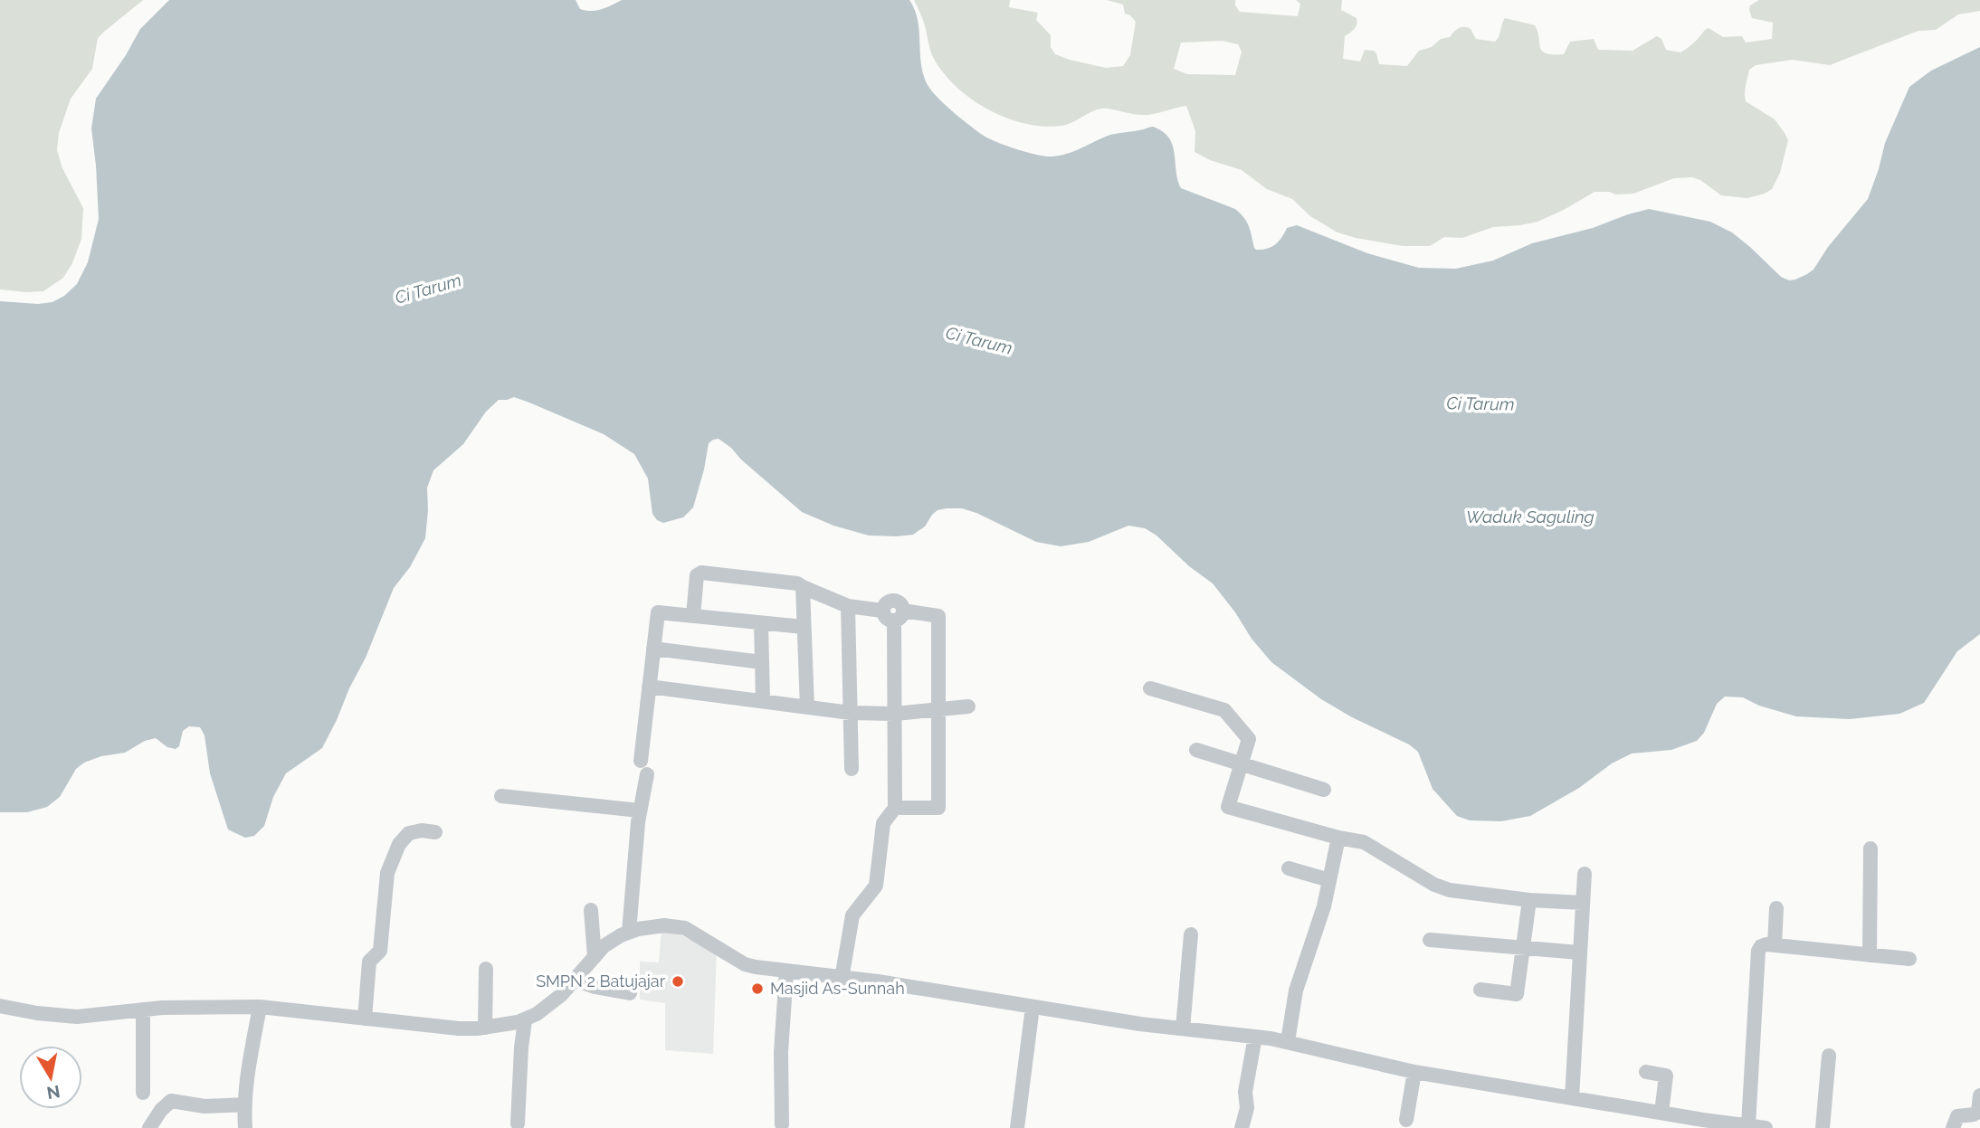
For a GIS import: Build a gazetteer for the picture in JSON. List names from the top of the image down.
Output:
{
  "water": ["Ci Tarum", "Waduk Saguling"],
  "places": ["SMPN 2 Batujajar", "Masjid As-Sunnah"],
  "north": "bottom"
}
